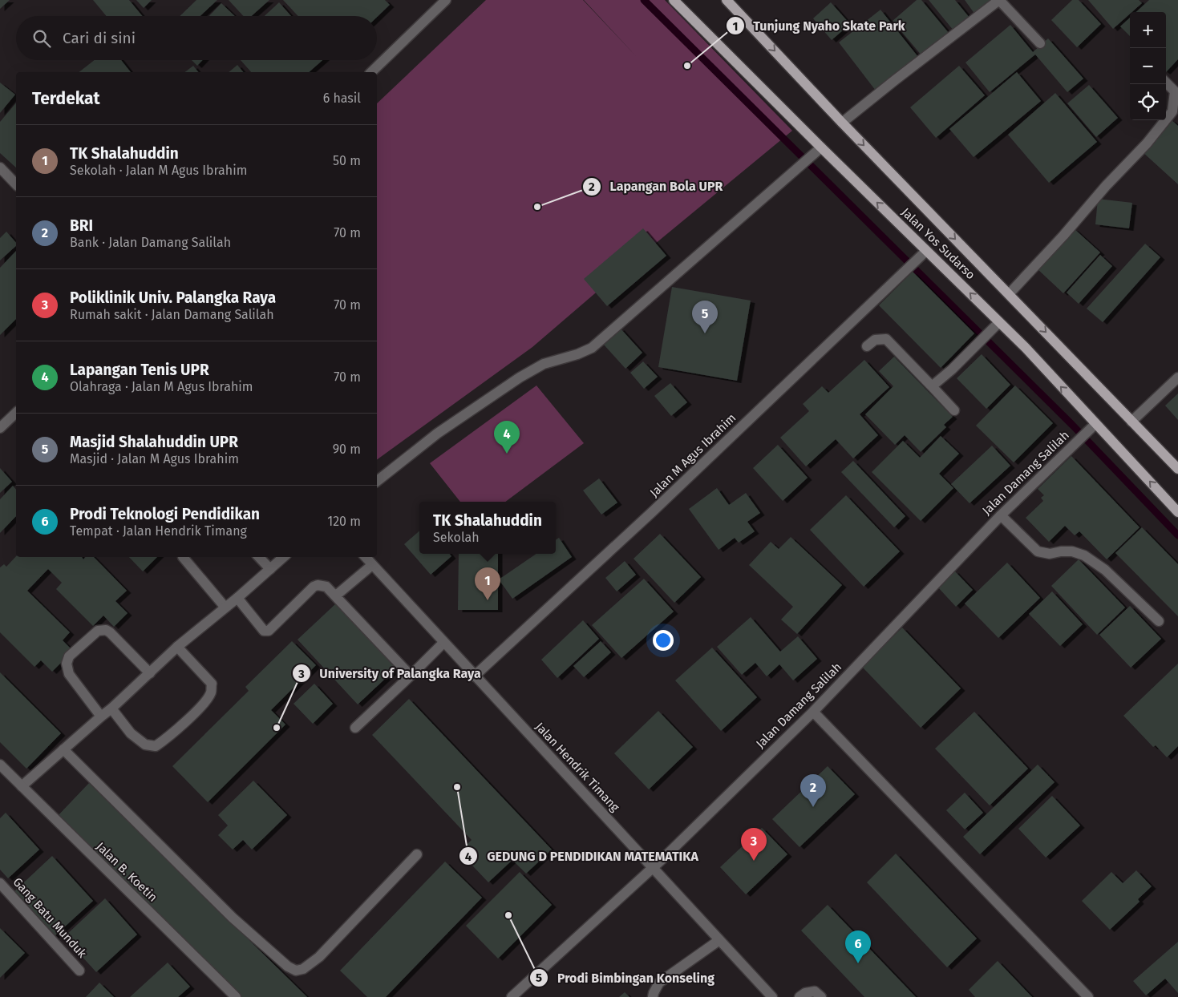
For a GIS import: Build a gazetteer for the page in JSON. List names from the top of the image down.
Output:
{
  "streets": {
    "main road": ["Jalan Yos Sudarso"],
    "street": [
      "Jalan M Agus Ibrahim",
      "Jalan Damang Salilah",
      "Jalan Hendrik Timang",
      "Jalan B. Koetin",
      "Gang Batu Munduk"
    ]
  },
  "crossings": [
    ["Jalan Yos Sudarso", "Jalan M Agus Ibrahim"],
    ["Jalan Yos Sudarso", "Jalan Damang Salilah"],
    ["Jalan M Agus Ibrahim", "Jalan Hendrik Timang"],
    ["Jalan Damang Salilah", "Jalan Hendrik Timang"]
  ],
  "places": [
    "Tunjung Nyaho Skate Park",
    "Lapangan Bola UPR",
    "University of Palangka Raya",
    "GEDUNG D PENDIDIKAN MATEMATIKA",
    "Prodi Bimbingan Konseling"
  ],
  "page": {
    "map_buttons": ["+", "−"],
    "search": "Cari di sini",
    "heading": ["Terdekat", "6 hasil"],
    "list": [
      {
        "mark": "1",
        "name": "TK Shalahuddin",
        "note": "Sekolah · Jalan M Agus Ibrahim",
        "value": "50 m"
      },
      {
        "mark": "2",
        "name": "BRI",
        "note": "Bank · Jalan Damang Salilah",
        "value": "70 m"
      },
      {
        "mark": "3",
        "name": "Poliklinik Univ. Palangka Raya",
        "note": "Rumah sakit · Jalan Damang Salilah",
        "value": "70 m"
      },
      {
        "mark": "4",
        "name": "Lapangan Tenis UPR",
        "note": "Olahraga · Jalan M Agus Ibrahim",
        "value": "70 m"
      },
      {
        "mark": "5",
        "name": "Masjid Shalahuddin UPR",
        "note": "Masjid · Jalan M Agus Ibrahim",
        "value": "90 m"
      },
      {
        "mark": "6",
        "name": "Prodi Teknologi Pendidikan",
        "note": "Tempat · Jalan Hendrik Timang",
        "value": "120 m"
      }
    ],
    "pins": [
      "5",
      "4",
      "1",
      "2",
      "3",
      "6"
    ],
    "popup": ["TK Shalahuddin", "Sekolah"]
  }
}
